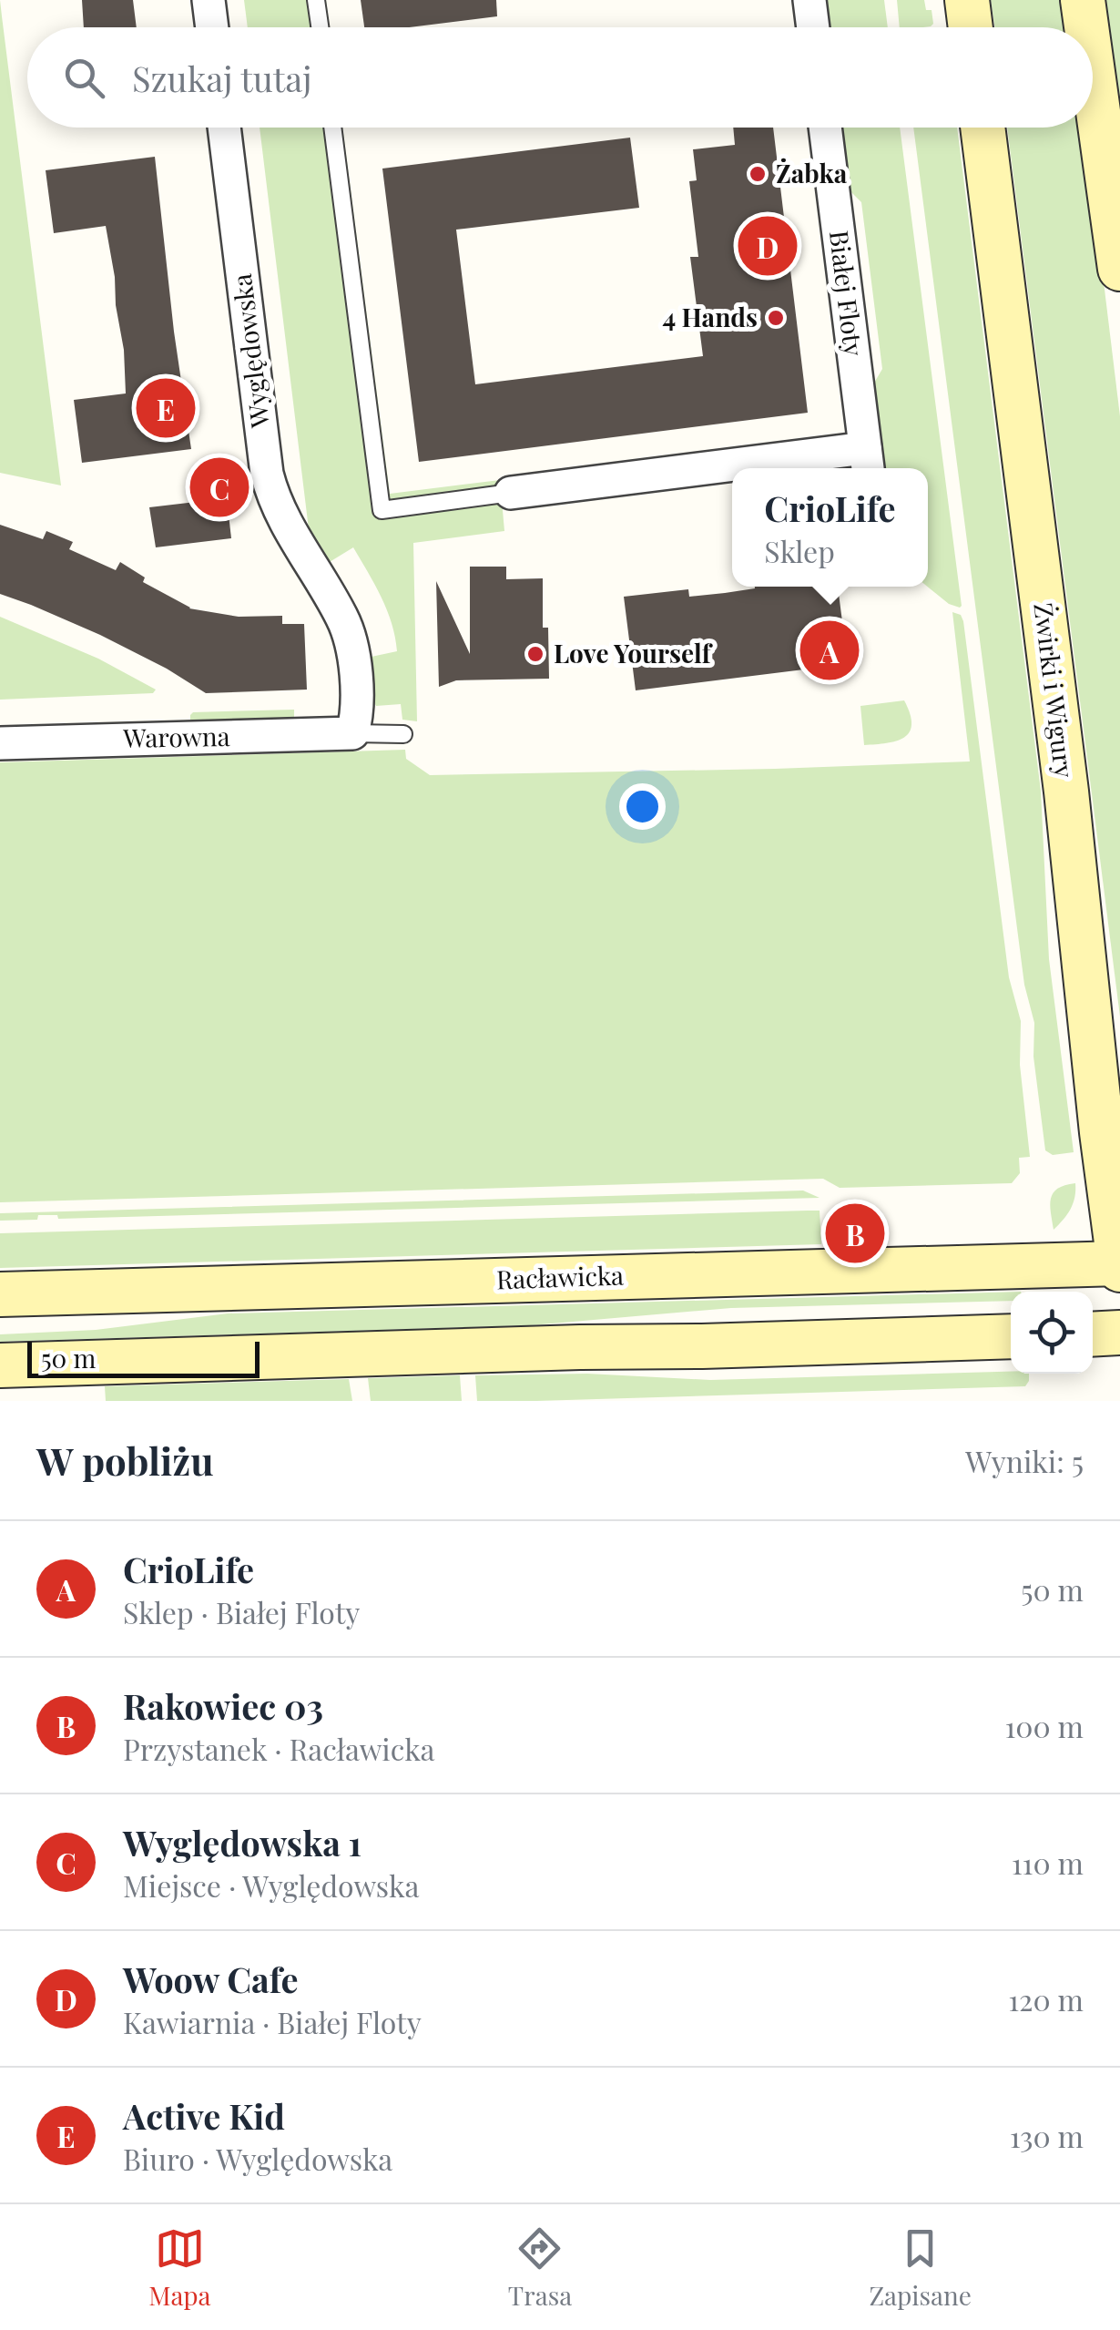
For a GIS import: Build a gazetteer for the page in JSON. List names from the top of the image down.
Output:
{
  "streets": {
    "main road": ["Żwirki i Wigury", "Racławicka"],
    "street": ["Białej Floty", "Wyględowska", "Warowna"]
  },
  "crossings": [
    ["Wyględowska", "Warowna"],
    ["Żwirki i Wigury", "Racławicka"]
  ],
  "places": ["Żabka", "4 Hands", "Love Yourself"],
  "scale_bar": "50 m",
  "page": {
    "search": "Szukaj tutaj",
    "pins": [
      "D",
      "E",
      "C",
      "A",
      "B"
    ],
    "popup": ["CrioLife", "Sklep"],
    "scale": "50 m",
    "heading": ["W pobliżu", "Wyniki: 5"],
    "list": [
      {
        "mark": "A",
        "name": "CrioLife",
        "note": "Sklep · Białej Floty",
        "value": "50 m"
      },
      {
        "mark": "B",
        "name": "Rakowiec 03",
        "note": "Przystanek · Racławicka",
        "value": "100 m"
      },
      {
        "mark": "C",
        "name": "Wyględowska 1",
        "note": "Miejsce · Wyględowska",
        "value": "110 m"
      },
      {
        "mark": "D",
        "name": "Woow Cafe",
        "note": "Kawiarnia · Białej Floty",
        "value": "120 m"
      },
      {
        "mark": "E",
        "name": "Active Kid",
        "note": "Biuro · Wyględowska",
        "value": "130 m"
      }
    ],
    "nav": ["Mapa", "Trasa", "Zapisane"]
  }
}
